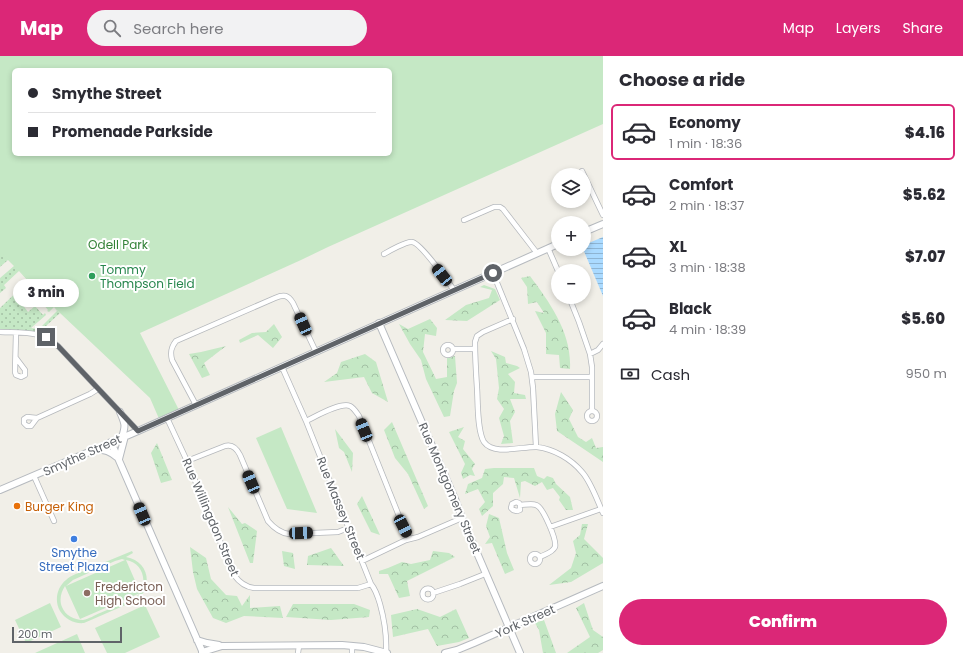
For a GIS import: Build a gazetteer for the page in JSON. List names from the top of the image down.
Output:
{
  "streets": {
    "street": [
      "Smythe Street",
      "Rue Montgomery Street",
      "Rue Massey Street",
      "Rue Willingdon Street",
      "York Street"
    ]
  },
  "crossings": [
    ["Smythe Street", "Rue Montgomery Street"],
    ["Smythe Street", "Rue Massey Street"],
    ["Smythe Street", "Rue Willingdon Street"],
    ["Rue Montgomery Street", "York Street"],
    ["Rue Massey Street", "Rue Willingdon Street"]
  ],
  "parks": ["Odell Park"],
  "places": [
    "Tommy Thompson Field",
    "Burger King",
    "Smythe Street Plaza",
    "Fredericton High School"
  ],
  "scale_bar": "200 m",
  "page": {
    "header": "Map",
    "search": "Search here",
    "nav": ["Map", "Layers", "Share"],
    "heading": "Choose a ride",
    "banner": ["Smythe Street", "Promenade Parkside"],
    "list": [
      {
        "name": "Economy",
        "note": "1 min · 18:36",
        "value": "$4.16"
      },
      {
        "name": "Comfort",
        "note": "2 min · 18:37",
        "value": "$5.62"
      },
      {
        "name": "XL",
        "note": "3 min · 18:38",
        "value": "$7.07"
      },
      {
        "name": "Black",
        "note": "4 min · 18:39",
        "value": "$5.60"
      }
    ],
    "map_buttons": ["+", "−"],
    "bubble": "3 min",
    "pay": ["Cash", "950 m"],
    "buttons": "Confirm",
    "scale": "200 m"
  }
}
